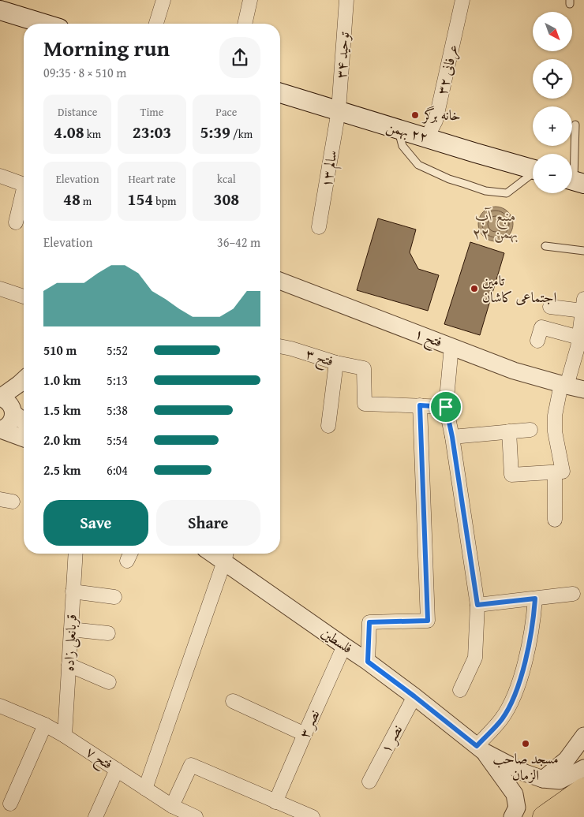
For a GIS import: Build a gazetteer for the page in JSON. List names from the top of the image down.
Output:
{
  "streets": {
    "main road": ["٢٢ بهمن"],
    "street": [
      "توحید ۳۴",
      "عرفانی ۳۲",
      "سالم ۱۳",
      "فتح ۱",
      "فتح ۳",
      "فلسطین",
      "قربانعلی زاده",
      "نصر ۳",
      "نصر ۱",
      "فتح ۷"
    ]
  },
  "crossings": [
    ["توحید ۳۴", "٢٢ بهمن"],
    ["توحید ۳۴", "سالم ۱۳"],
    ["عرفانی ۳۲", "٢٢ بهمن"],
    ["٢٢ بهمن", "سالم ۱۳"],
    ["فلسطین", "نصر ۳"],
    ["فلسطین", "نصر ۱"],
    ["قربانعلی زاده", "فتح ۷"]
  ],
  "water": ["منبع آب ۲۲ بهمن"],
  "places": ["خانه برگر", "تامین اجتماعی کاشان", "مسجد صاحب الزمان"],
  "north": "bottom right",
  "page": {
    "map_buttons": ["+", "−"],
    "heading": ["Morning run", "09:35 · 8 × 510 m"],
    "stats": [
      ["Distance", "4.08 km"],
      ["Time", "23:03"],
      ["Pace", "5:39 /km"],
      ["Elevation", "48 m"],
      ["Heart rate", "154 bpm"],
      ["kcal", "308"]
    ],
    "chart": ["Elevation", "36–42 m"],
    "list": [
      {
        "name": "510 m",
        "note": "5:52"
      },
      {
        "name": "1.0 km",
        "note": "5:13"
      },
      {
        "name": "1.5 km",
        "note": "5:38"
      },
      {
        "name": "2.0 km",
        "note": "5:54"
      },
      {
        "name": "2.5 km",
        "note": "6:04"
      }
    ],
    "buttons": ["Save", "Share"]
  }
}
